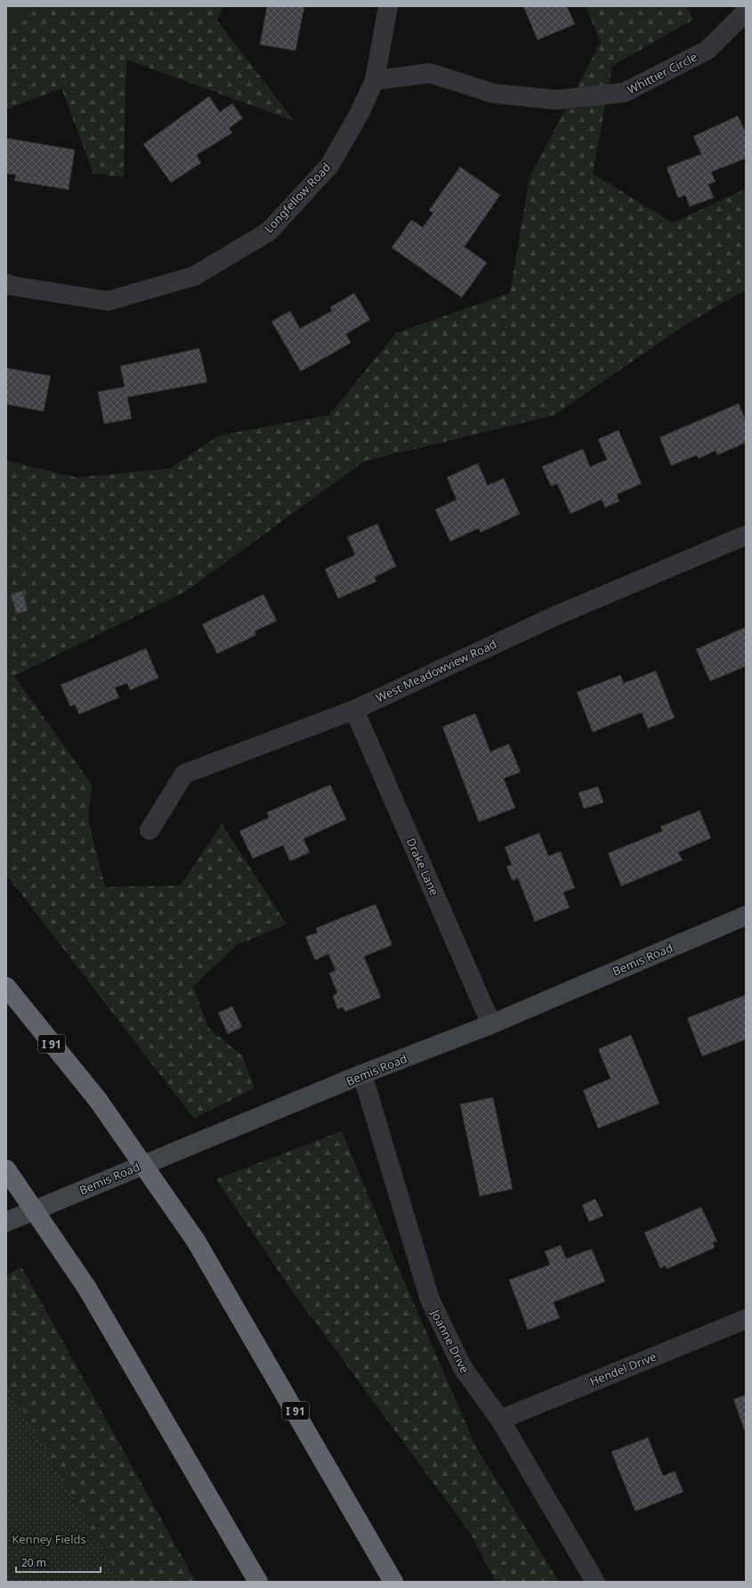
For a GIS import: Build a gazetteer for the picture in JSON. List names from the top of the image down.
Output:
{
  "streets": {
    "highway": ["I 91"],
    "street": [
      "Whittier Circle",
      "Longfellow Road",
      "West Meadowview Road",
      "Drake Lane",
      "Bemis Road",
      "Joanne Drive",
      "Hendel Drive"
    ]
  },
  "crossings": [
    ["Whittier Circle", "Longfellow Road"],
    ["West Meadowview Road", "Drake Lane"],
    ["Drake Lane", "Bemis Road"],
    ["Bemis Road", "Joanne Drive"],
    ["Joanne Drive", "Hendel Drive"]
  ],
  "parks": ["Kenney Fields"],
  "scale_bar": "20 m"
}
